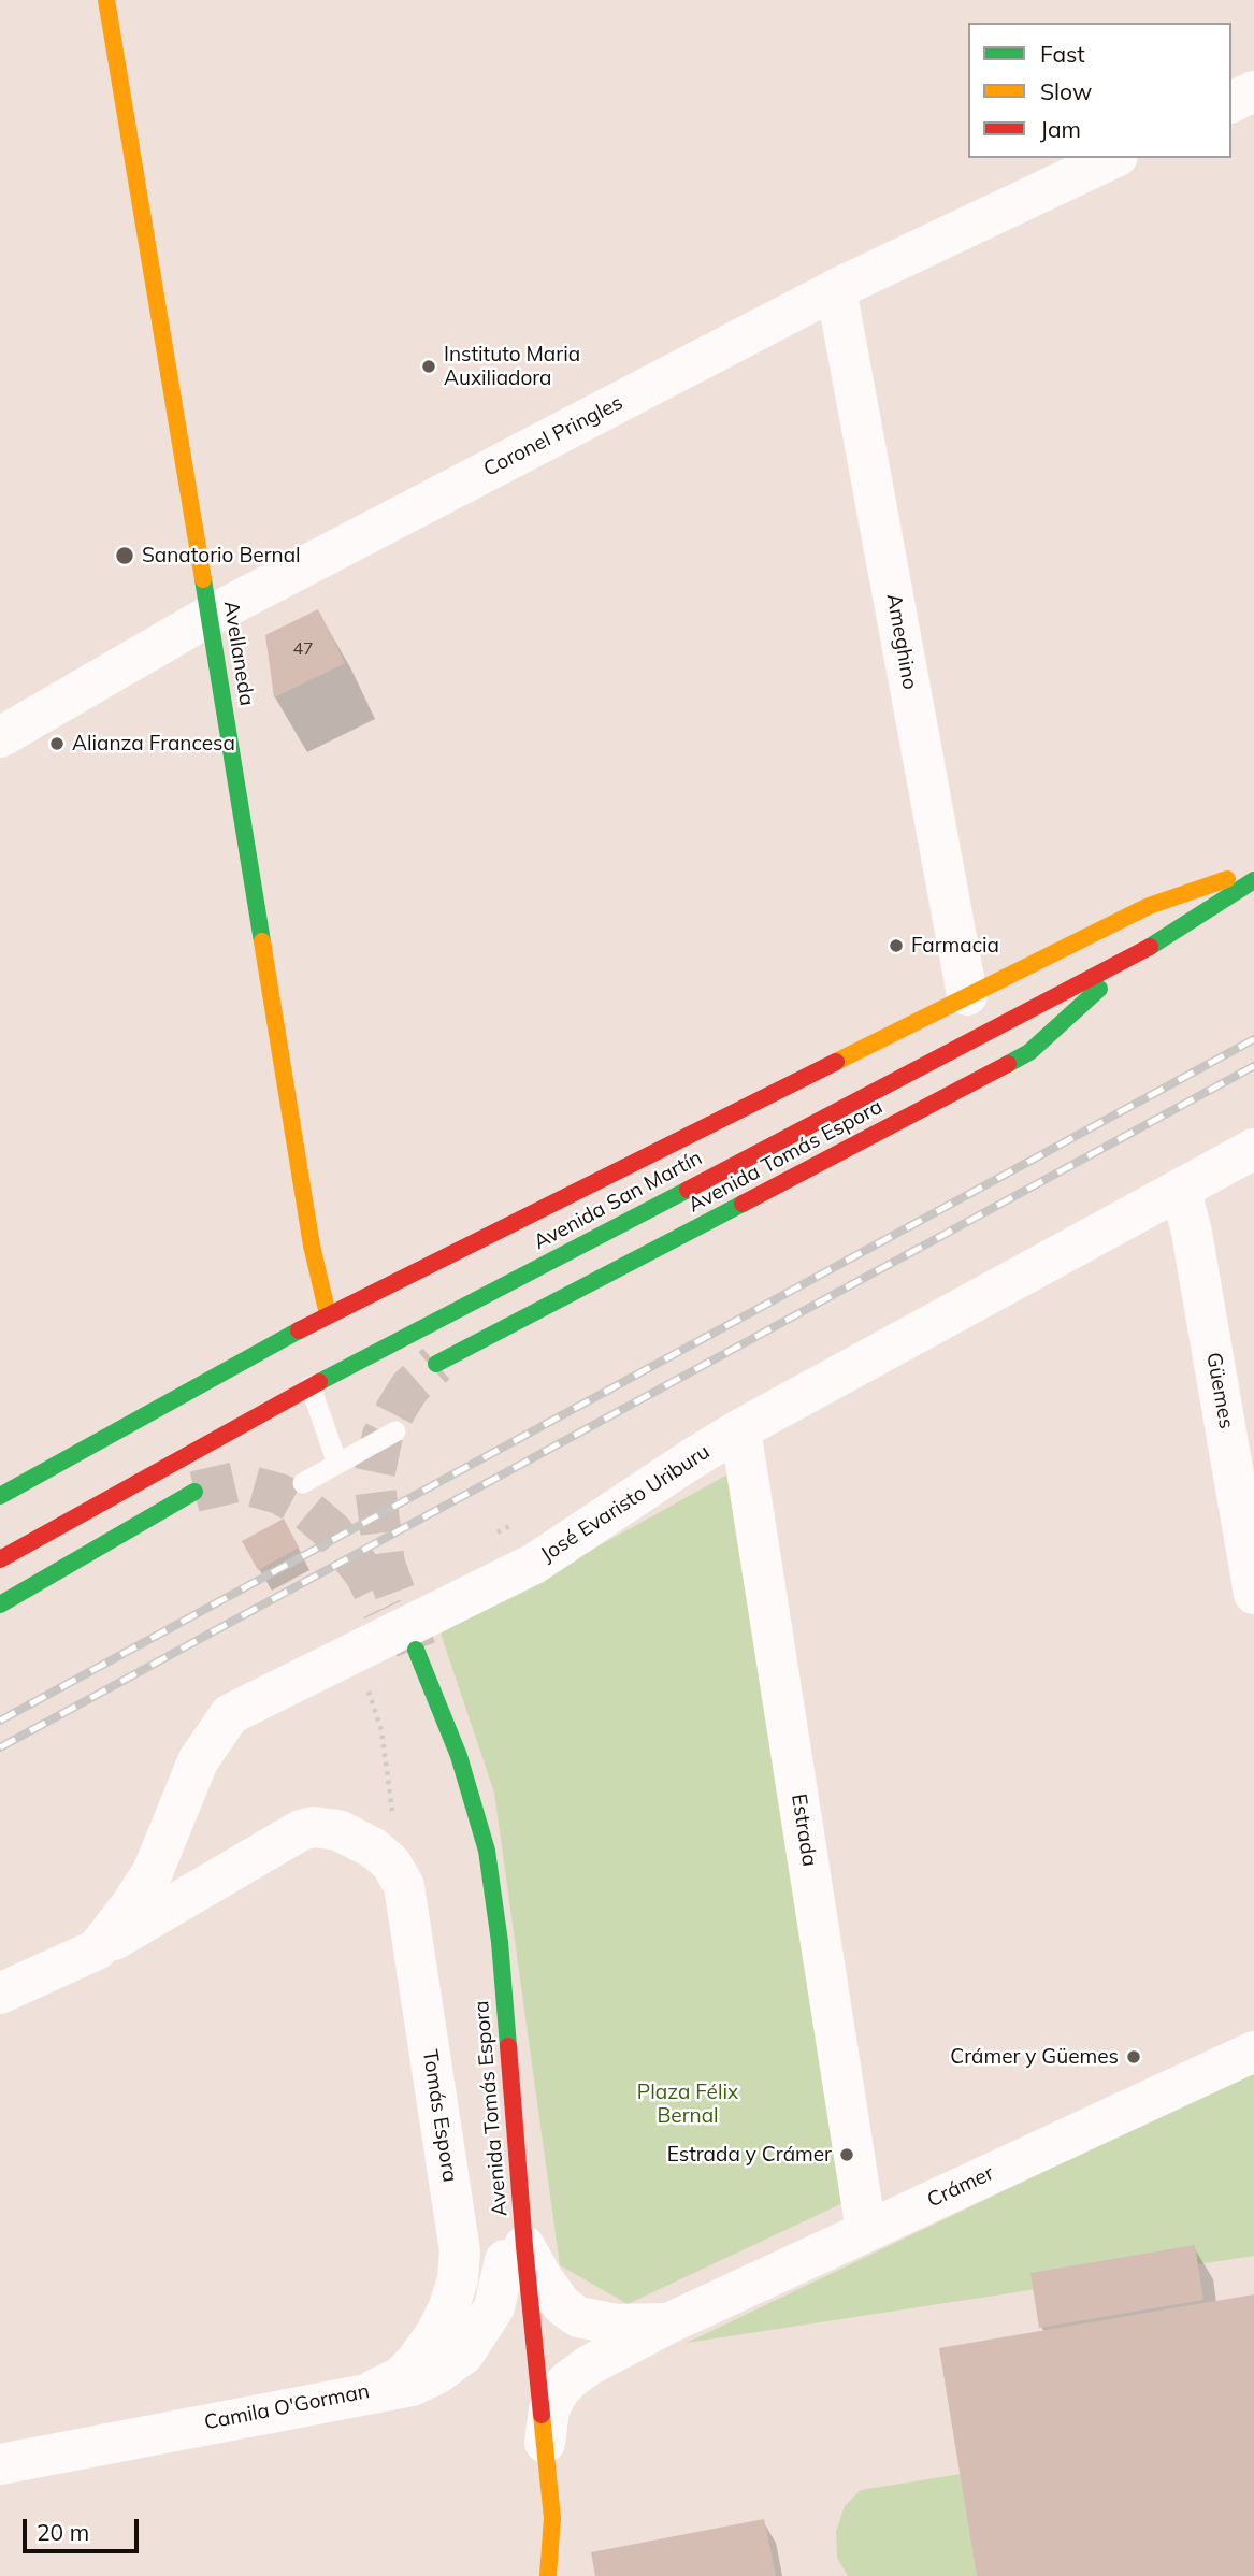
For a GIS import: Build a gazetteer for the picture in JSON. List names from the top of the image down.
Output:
{
  "streets": {
    "main road": ["Avellaneda", "Avenida Tomás Espora", "Avenida San Martín"],
    "street": [
      "Coronel Pringles",
      "Ameghino",
      "Güemes",
      "José Evaristo Uriburu",
      "Estrada",
      "Tomás Espora",
      "Crámer",
      "Camila O'Gorman"
    ]
  },
  "crossings": [
    ["Coronel Pringles", "Ameghino"],
    ["Coronel Pringles", "Avellaneda"],
    ["Ameghino", "Avenida San Martín"],
    ["Avellaneda", "Avenida San Martín"],
    ["Avenida Tomás Espora", "Avenida San Martín"],
    ["Avenida Tomás Espora", "Crámer"],
    ["Avenida Tomás Espora", "Camila O'Gorman"],
    ["Güemes", "José Evaristo Uriburu"],
    ["José Evaristo Uriburu", "Estrada"],
    ["José Evaristo Uriburu", "Tomás Espora"],
    ["Estrada", "Crámer"],
    ["Tomás Espora", "Camila O'Gorman"],
    ["Crámer", "Camila O'Gorman"]
  ],
  "parks": ["Plaza Félix Bernal"],
  "places": [
    "Instituto Maria Auxiliadora",
    "Sanatorio Bernal",
    "Alianza Francesa",
    "Farmacia",
    "Crámer y Güemes",
    "Estrada y Crámer"
  ],
  "house_numbers": ["47"],
  "legend": ["Fast", "Slow", "Jam"],
  "scale_bar": "20 m"
}
